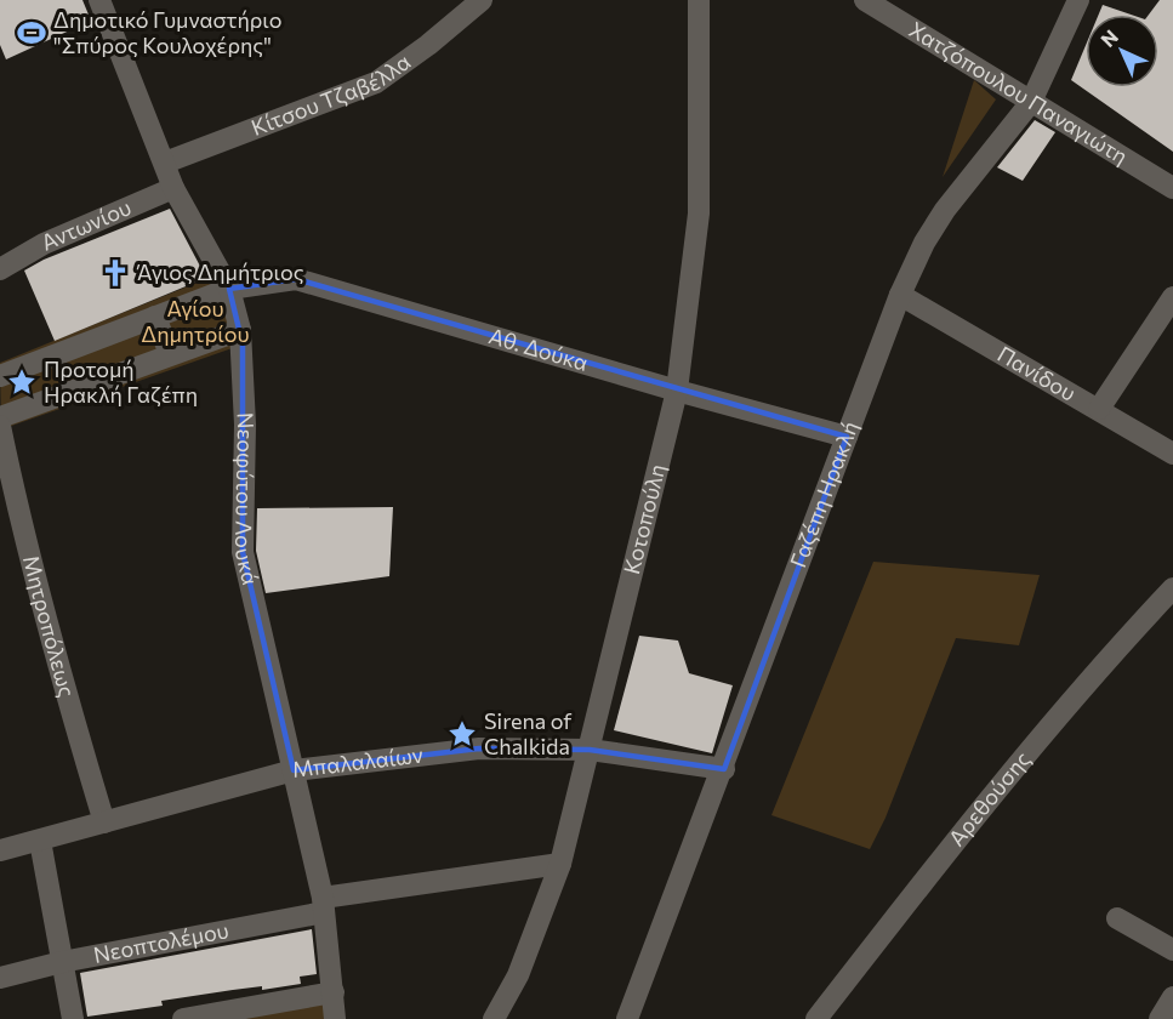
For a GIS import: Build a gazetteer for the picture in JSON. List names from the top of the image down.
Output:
{
  "streets": {
    "street": [
      "Κίτσου Τζαβέλλα",
      "Χατζόπουλου Παναγιώτη",
      "Αντωνίου",
      "Αθ. Δούκα",
      "Πανίδου",
      "Γαζέπη Ηρακλή",
      "Νεοφύτου Λουκά",
      "Κοτοπούλη",
      "Μητροπόλεως",
      "Μπαλαλαίων",
      "Αρεθούσης",
      "Νεοπτολέμου"
    ]
  },
  "crossings": [
    ["Κίτσου Τζαβέλλα", "Νεοφύτου Λουκά"],
    ["Χατζόπουλου Παναγιώτη", "Γαζέπη Ηρακλή"],
    ["Αντωνίου", "Νεοφύτου Λουκά"],
    ["Αθ. Δούκα", "Γαζέπη Ηρακλή"],
    ["Αθ. Δούκα", "Νεοφύτου Λουκά"],
    ["Αθ. Δούκα", "Κοτοπούλη"],
    ["Πανίδου", "Γαζέπη Ηρακλή"],
    ["Γαζέπη Ηρακλή", "Μπαλαλαίων"],
    ["Νεοφύτου Λουκά", "Μπαλαλαίων"],
    ["Νεοφύτου Λουκά", "Νεοπτολέμου"],
    ["Κοτοπούλη", "Μπαλαλαίων"],
    ["Κοτοπούλη", "Νεοπτολέμου"],
    ["Μητροπόλεως", "Μπαλαλαίων"]
  ],
  "parks": ["Αγίου Δημητρίου"],
  "places": {
    "sports": ["Δημοτικό Γυμναστήριο \"Σπύρος Κουλοχέρης\""],
    "church": ["Άγιος Δημήτριος"],
    "place": ["Προτομή Ηρακλή Γαζέπη", "Sirena of Chalkida"]
  },
  "north": "top left"
}
